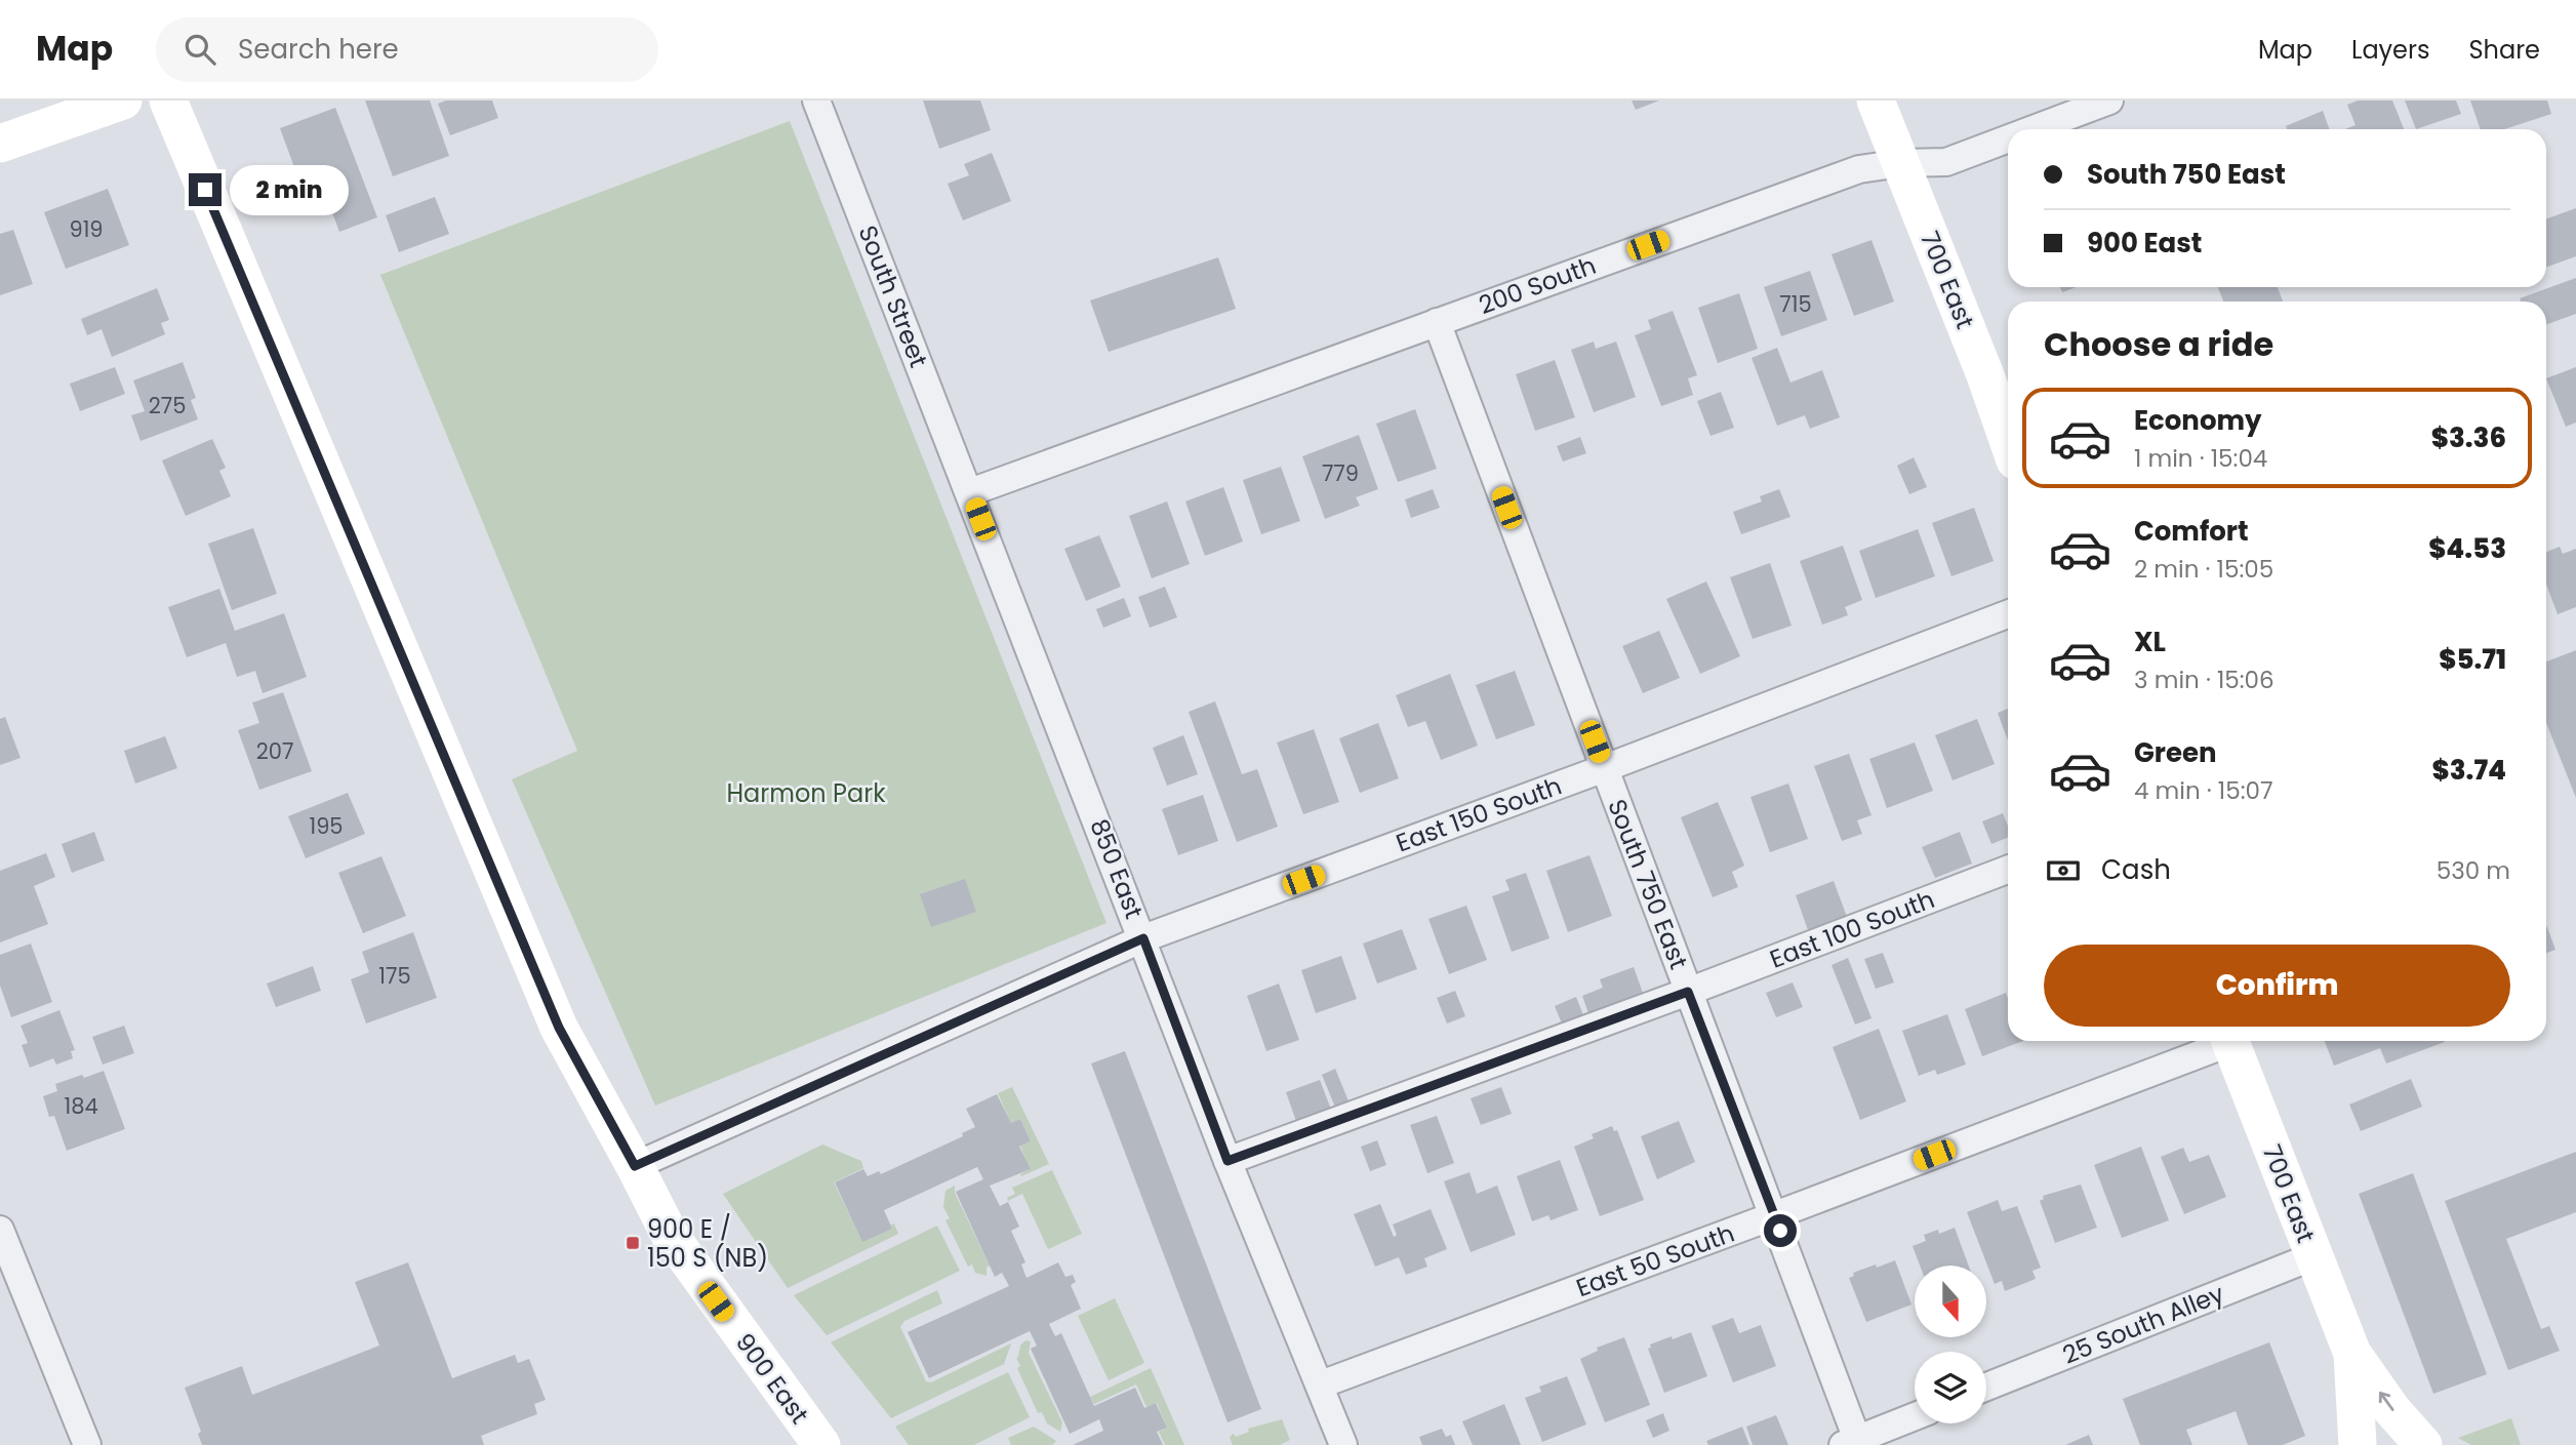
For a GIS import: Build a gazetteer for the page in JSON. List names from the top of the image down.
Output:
{
  "streets": {
    "main road": ["700 East", "900 East"],
    "street": [
      "200 South",
      "South Street",
      "East 150 South",
      "850 East",
      "South 750 East",
      "East 100 South",
      "East 50 South",
      "25 South Alley"
    ]
  },
  "crossings": [
    ["700 East", "200 South"],
    ["700 East", "25 South Alley"],
    ["200 South", "South Street"],
    ["200 South", "850 East"],
    ["200 South", "South 750 East"],
    ["South Street", "850 East"],
    ["East 150 South", "850 East"],
    ["East 150 South", "South 750 East"],
    ["East 150 South", "900 East"],
    ["850 East", "East 100 South"],
    ["850 East", "East 50 South"],
    ["South 750 East", "East 100 South"],
    ["South 750 East", "East 50 South"]
  ],
  "parks": ["Harmon Park"],
  "places": {
    "transit": ["900 E / 150 S (NB)"]
  },
  "house_numbers": [
    "919",
    "715",
    "275",
    "779",
    "207",
    "195",
    "175",
    "184"
  ],
  "north": "bottom",
  "page": {
    "header": "Map",
    "search": "Search here",
    "nav": ["Map", "Layers", "Share"],
    "banner": ["South 750 East", "900 East"],
    "bubble": "2 min",
    "heading": "Choose a ride",
    "list": [
      {
        "name": "Economy",
        "note": "1 min · 15:04",
        "value": "$3.36"
      },
      {
        "name": "Comfort",
        "note": "2 min · 15:05",
        "value": "$4.53"
      },
      {
        "name": "XL",
        "note": "3 min · 15:06",
        "value": "$5.71"
      },
      {
        "name": "Green",
        "note": "4 min · 15:07",
        "value": "$3.74"
      }
    ],
    "pay": ["Cash", "530 m"],
    "buttons": "Confirm"
  }
}
